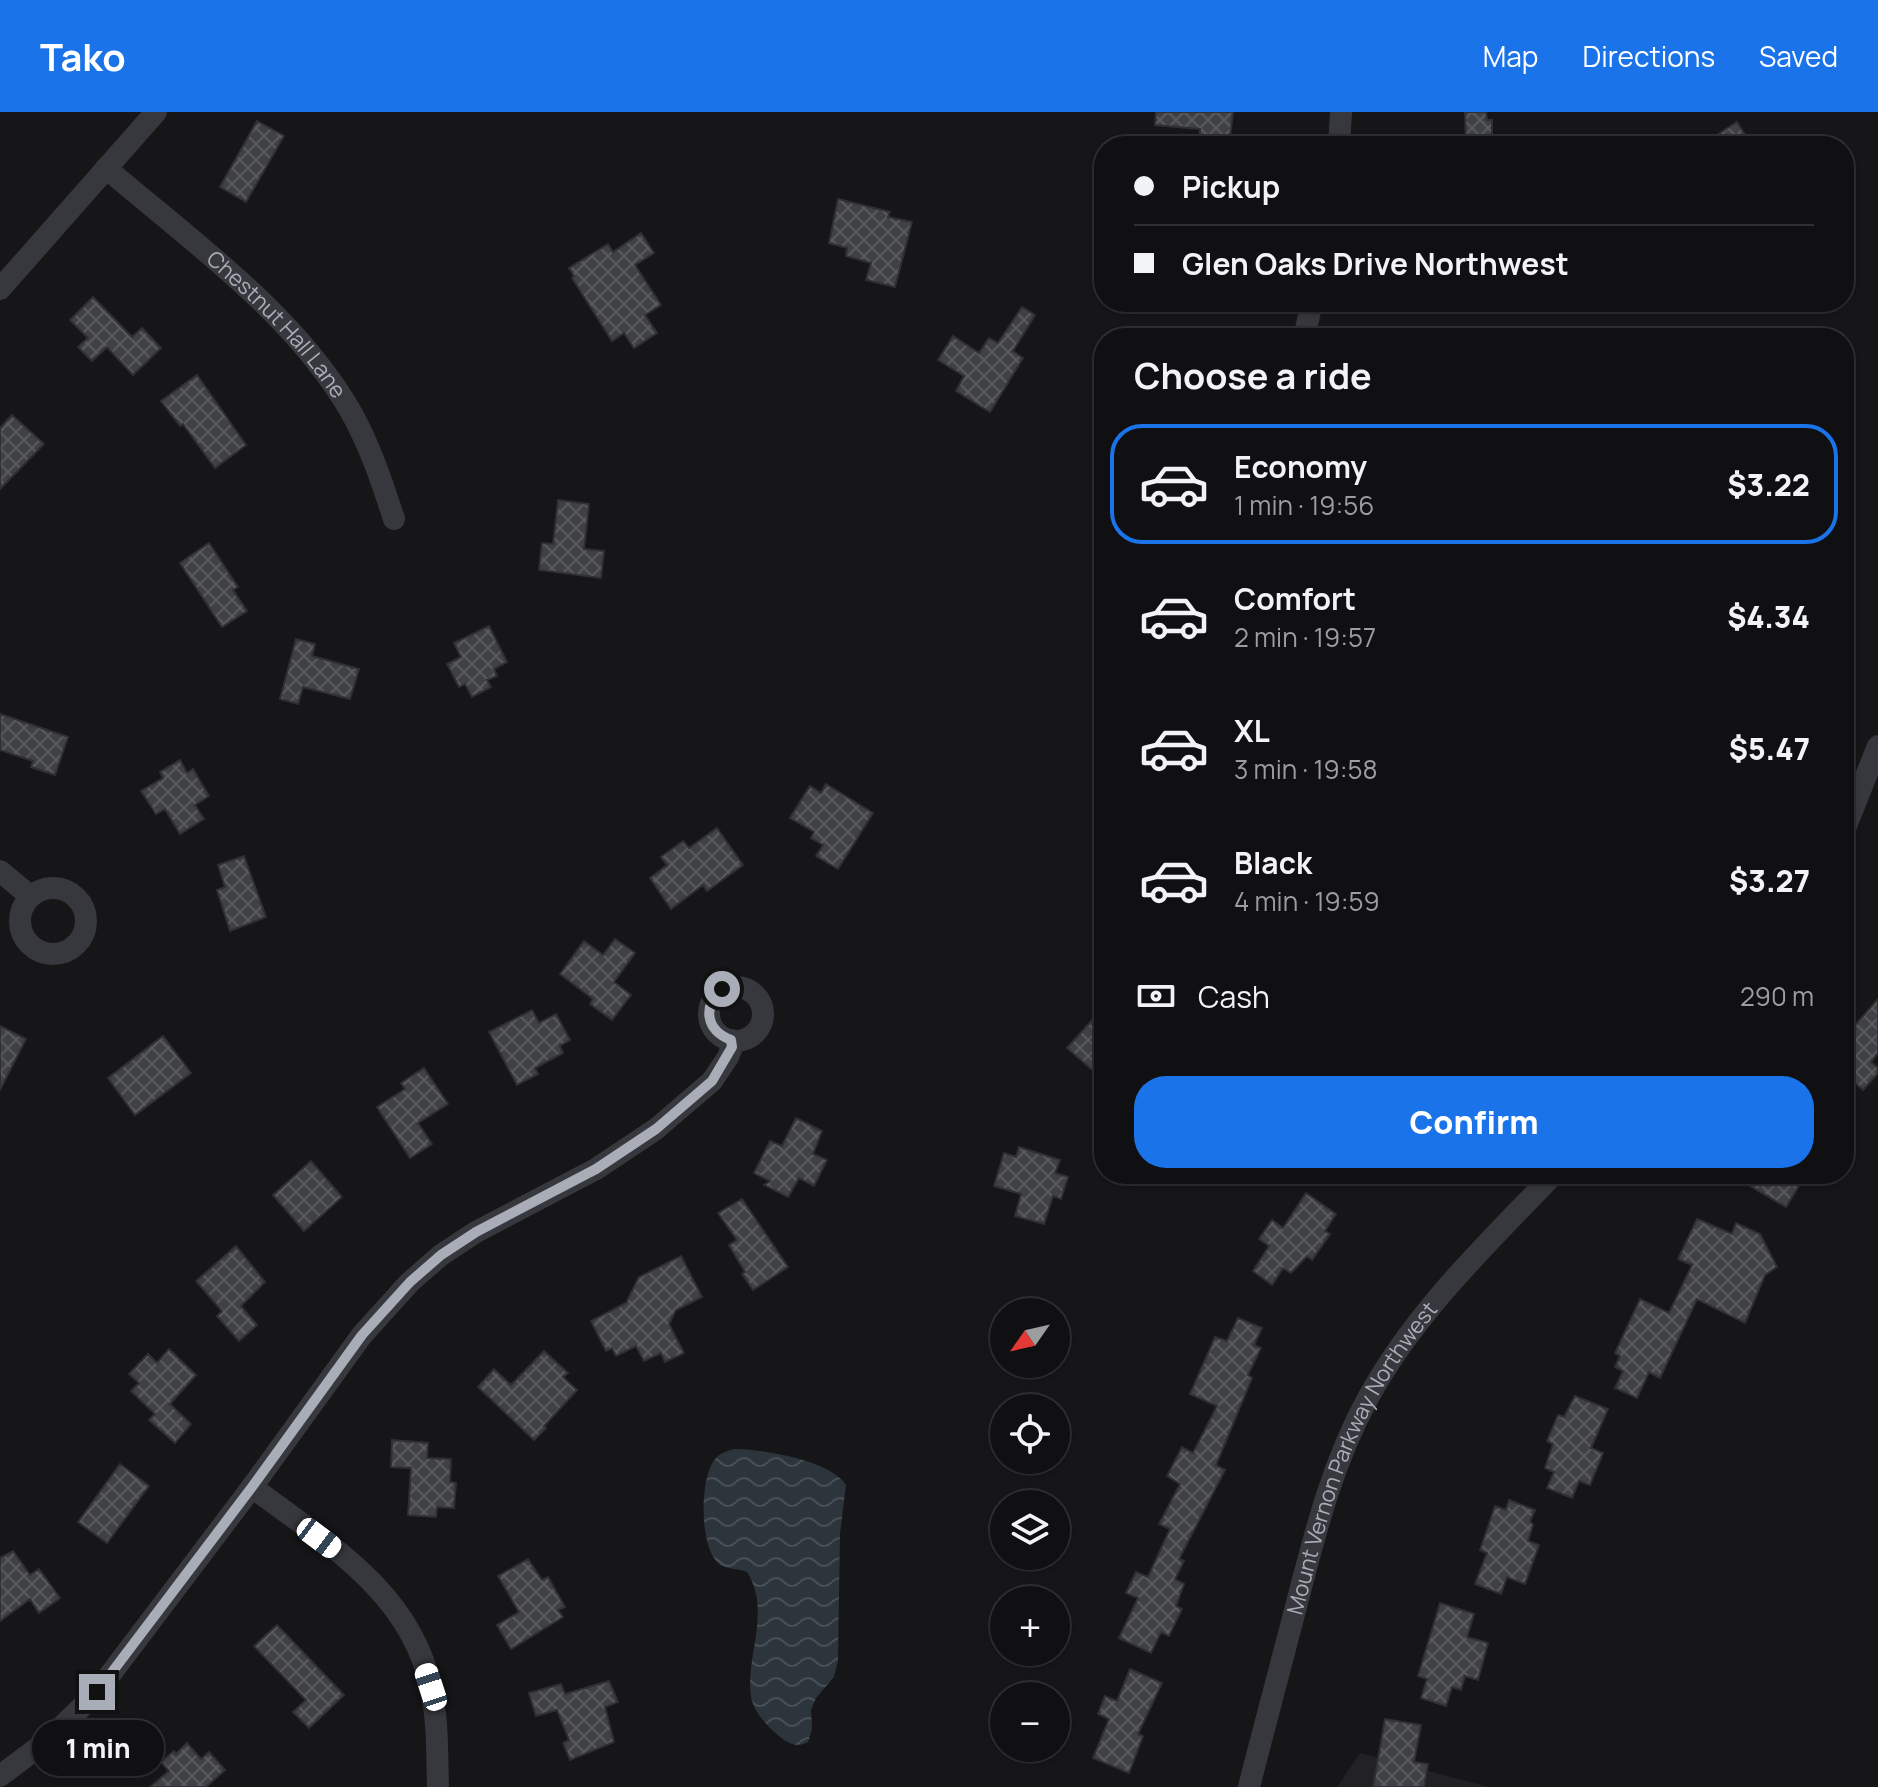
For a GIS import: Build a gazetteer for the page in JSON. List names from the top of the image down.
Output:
{
  "streets": {
    "street": ["Chestnut Hall Lane", "Mount Vernon Parkway Northwest"]
  },
  "north": "bottom left",
  "page": {
    "header": "Tako",
    "nav": ["Map", "Directions", "Saved"],
    "banner": ["Pickup", "Glen Oaks Drive Northwest"],
    "heading": "Choose a ride",
    "list": [
      {
        "name": "Economy",
        "note": "1 min · 19:56",
        "value": "$3.22"
      },
      {
        "name": "Comfort",
        "note": "2 min · 19:57",
        "value": "$4.34"
      },
      {
        "name": "XL",
        "note": "3 min · 19:58",
        "value": "$5.47"
      },
      {
        "name": "Black",
        "note": "4 min · 19:59",
        "value": "$3.27"
      }
    ],
    "pay": ["Cash", "290 m"],
    "buttons": "Confirm",
    "map_buttons": ["+", "−"],
    "bubble": "1 min"
  }
}
